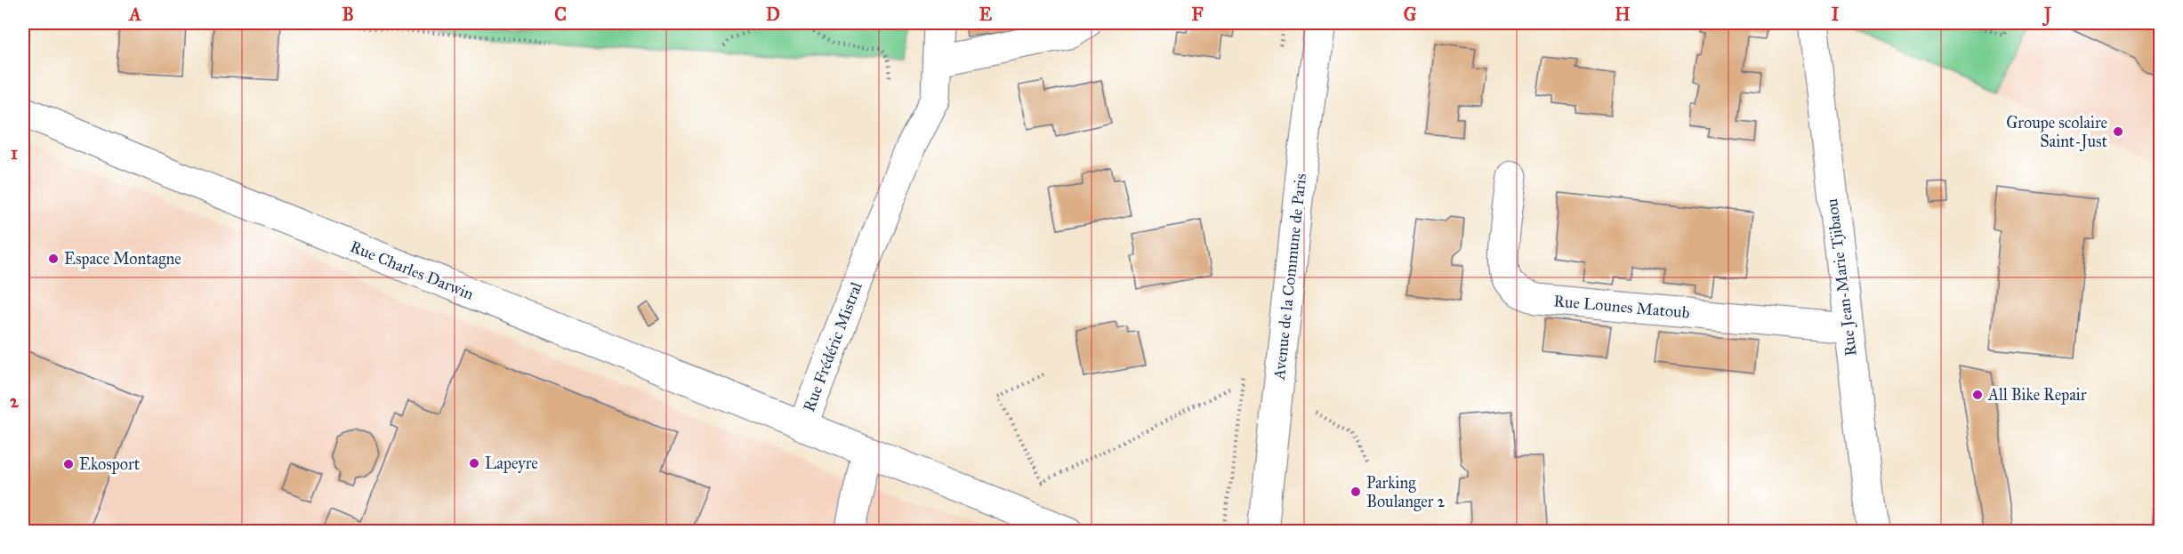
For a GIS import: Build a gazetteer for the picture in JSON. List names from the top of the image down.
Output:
{
  "streets": {
    "street": [
      "Rue Charles Darwin",
      "Avenue de la Commune de Paris",
      "Rue Jean-Marie Tjibaou",
      "Rue Lounes Matoub",
      "Rue Frédéric Mistral"
    ]
  },
  "crossings": [
    ["Rue Charles Darwin", "Rue Frédéric Mistral"],
    ["Rue Jean-Marie Tjibaou", "Rue Lounes Matoub"]
  ],
  "places": [
    "Groupe scolaire Saint-Just",
    "Espace Montagne",
    "All Bike Repair",
    "Lapeyre",
    "Ekosport",
    "Parking Boulanger 2"
  ],
  "grid": {
    "columns": [
      "A",
      "B",
      "C",
      "D",
      "E",
      "F",
      "G",
      "H",
      "I",
      "J"
    ],
    "rows": ["1", "2"]
  }
}
